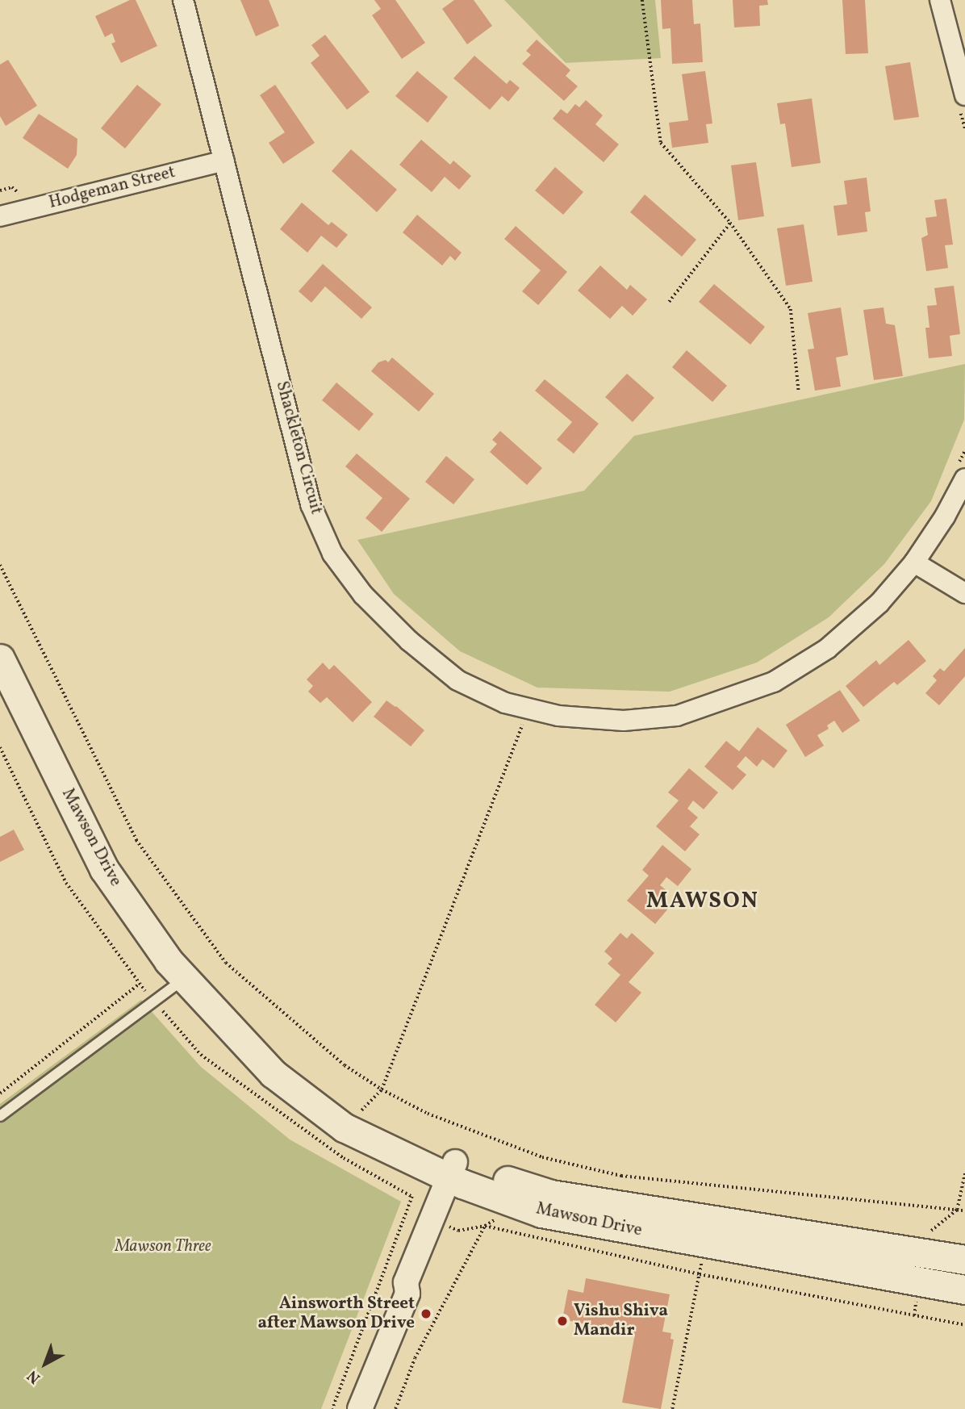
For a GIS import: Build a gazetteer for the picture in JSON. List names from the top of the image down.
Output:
{
  "streets": {
    "main road": ["Mawson Drive"],
    "street": ["Hodgeman Street", "Shackleton Circuit"]
  },
  "crossings": [
    ["Hodgeman Street", "Shackleton Circuit"]
  ],
  "districts": ["MAWSON"],
  "parks": ["Mawson Three"],
  "places": ["Ainsworth Street after Mawson Drive", "Vishu Shiva Mandir"],
  "north": "bottom left"
}
